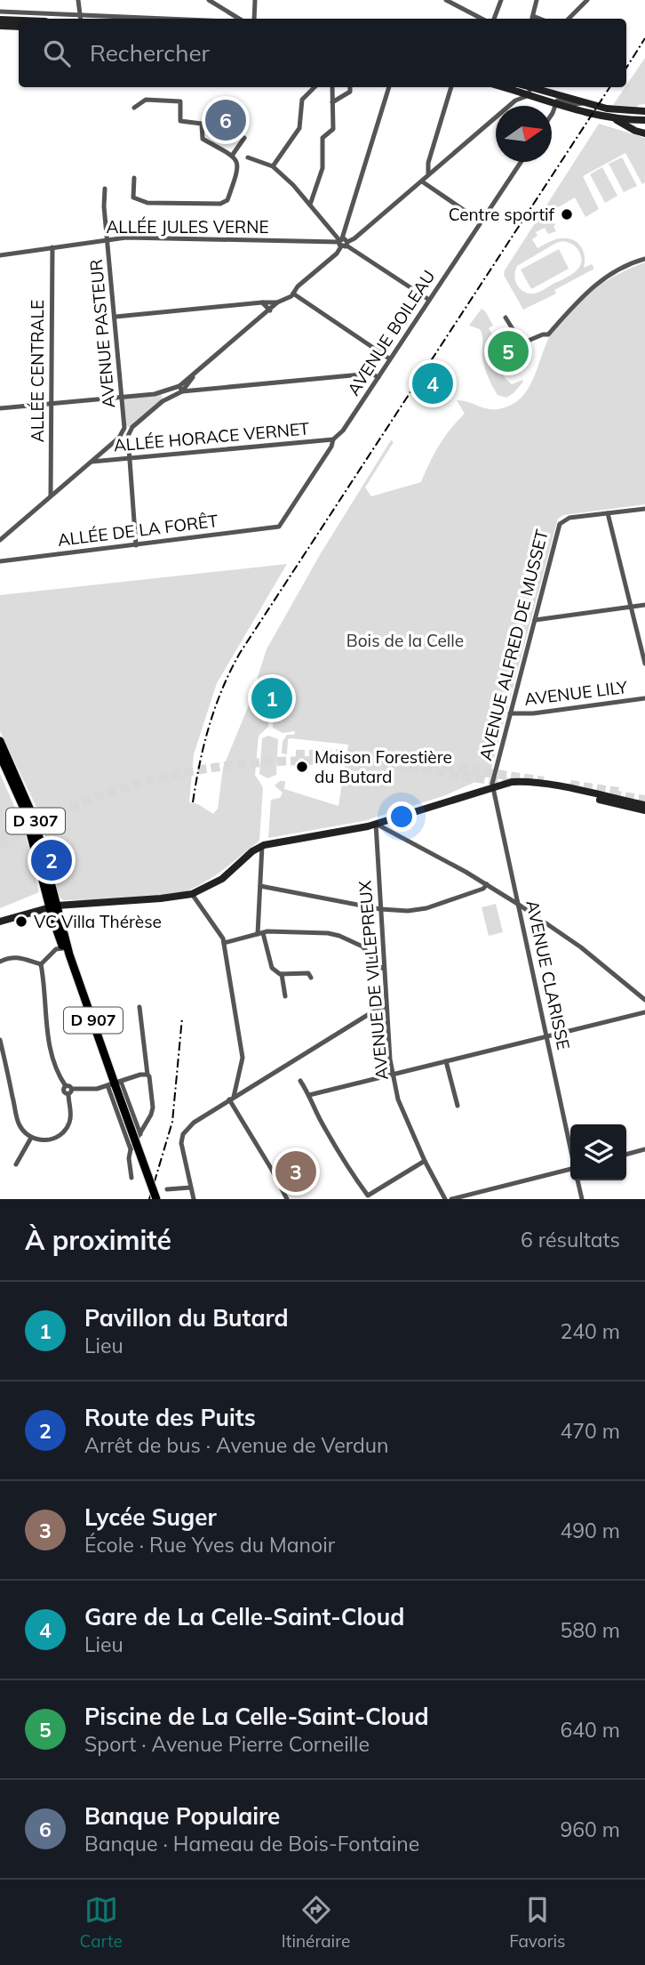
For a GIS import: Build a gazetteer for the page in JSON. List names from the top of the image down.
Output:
{
  "streets": {
    "main road": ["D 307", "D 907"],
    "street": [
      "ALLÉE JULES VERNE",
      "AVENUE BOILEAU",
      "AVENUE PASTEUR",
      "ALLÉE CENTRALE",
      "ALLÉE HORACE VERNET",
      "ALLÉE DE LA FORÊT",
      "AVENUE ALFRED DE MUSSET",
      "AVENUE LILY",
      "AVENUE CLARISSE",
      "AVENUE DE VILLEPREUX"
    ]
  },
  "crossings": [
    ["ALLÉE JULES VERNE", "AVENUE PASTEUR"],
    ["ALLÉE JULES VERNE", "ALLÉE CENTRALE"],
    ["AVENUE BOILEAU", "ALLÉE HORACE VERNET"],
    ["AVENUE BOILEAU", "ALLÉE DE LA FORÊT"],
    ["AVENUE PASTEUR", "ALLÉE HORACE VERNET"],
    ["AVENUE PASTEUR", "ALLÉE DE LA FORÊT"],
    ["AVENUE ALFRED DE MUSSET", "AVENUE LILY"],
    ["AVENUE ALFRED DE MUSSET", "AVENUE CLARISSE"],
    ["D 307", "D 907"]
  ],
  "parks": ["Bois de la Celle"],
  "places": ["Centre sportif", "Maison Forestière du Butard", "VC Villa Thérèse"],
  "north": "right",
  "page": {
    "search": "Rechercher",
    "pins": [
      "6",
      "5",
      "4",
      "1",
      "2",
      "3"
    ],
    "heading": ["À proximité", "6 résultats"],
    "list": [
      {
        "mark": "1",
        "name": "Pavillon du Butard",
        "note": "Lieu",
        "value": "240 m"
      },
      {
        "mark": "2",
        "name": "Route des Puits",
        "note": "Arrêt de bus · Avenue de Verdun",
        "value": "470 m"
      },
      {
        "mark": "3",
        "name": "Lycée Suger",
        "note": "École · Rue Yves du Manoir",
        "value": "490 m"
      },
      {
        "mark": "4",
        "name": "Gare de La Celle-Saint-Cloud",
        "note": "Lieu",
        "value": "580 m"
      },
      {
        "mark": "5",
        "name": "Piscine de La Celle-Saint-Cloud",
        "note": "Sport · Avenue Pierre Corneille",
        "value": "640 m"
      },
      {
        "mark": "6",
        "name": "Banque Populaire",
        "note": "Banque · Hameau de Bois-Fontaine",
        "value": "960 m"
      }
    ],
    "nav": ["Carte", "Itinéraire", "Favoris"]
  }
}
